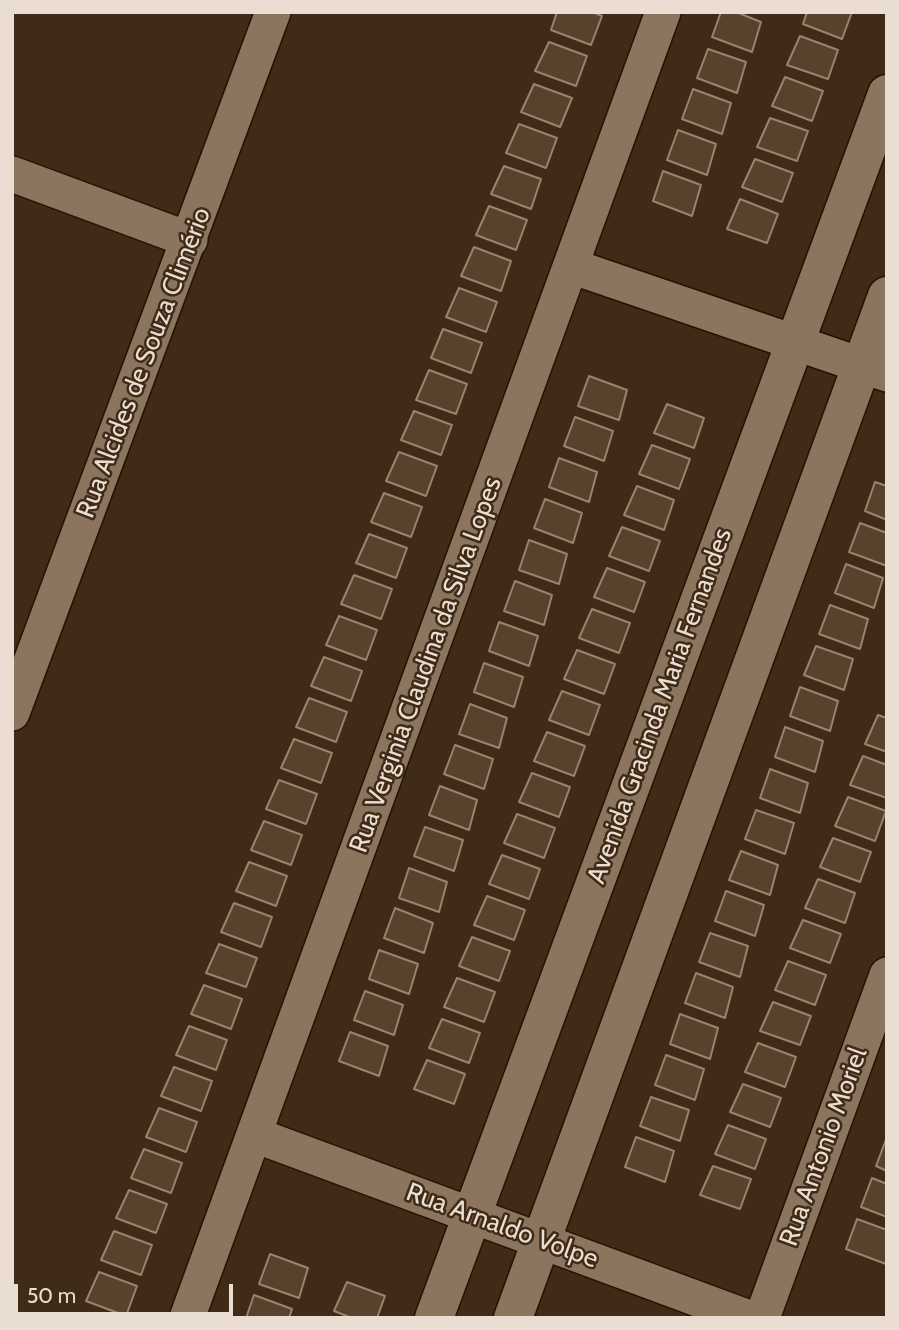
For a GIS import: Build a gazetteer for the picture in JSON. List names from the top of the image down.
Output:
{
  "streets": {
    "street": [
      "Rua Alcides de Souza Climério",
      "Rua Verginia Claudina da Silva Lopes",
      "Avenida Gracinda Maria Fernandes",
      "Rua Antonio Moriel",
      "Rua Arnaldo Volpe"
    ]
  },
  "crossings": [
    ["Rua Verginia Claudina da Silva Lopes", "Rua Arnaldo Volpe"],
    ["Avenida Gracinda Maria Fernandes", "Rua Arnaldo Volpe"]
  ],
  "scale_bar": "50 m"
}
